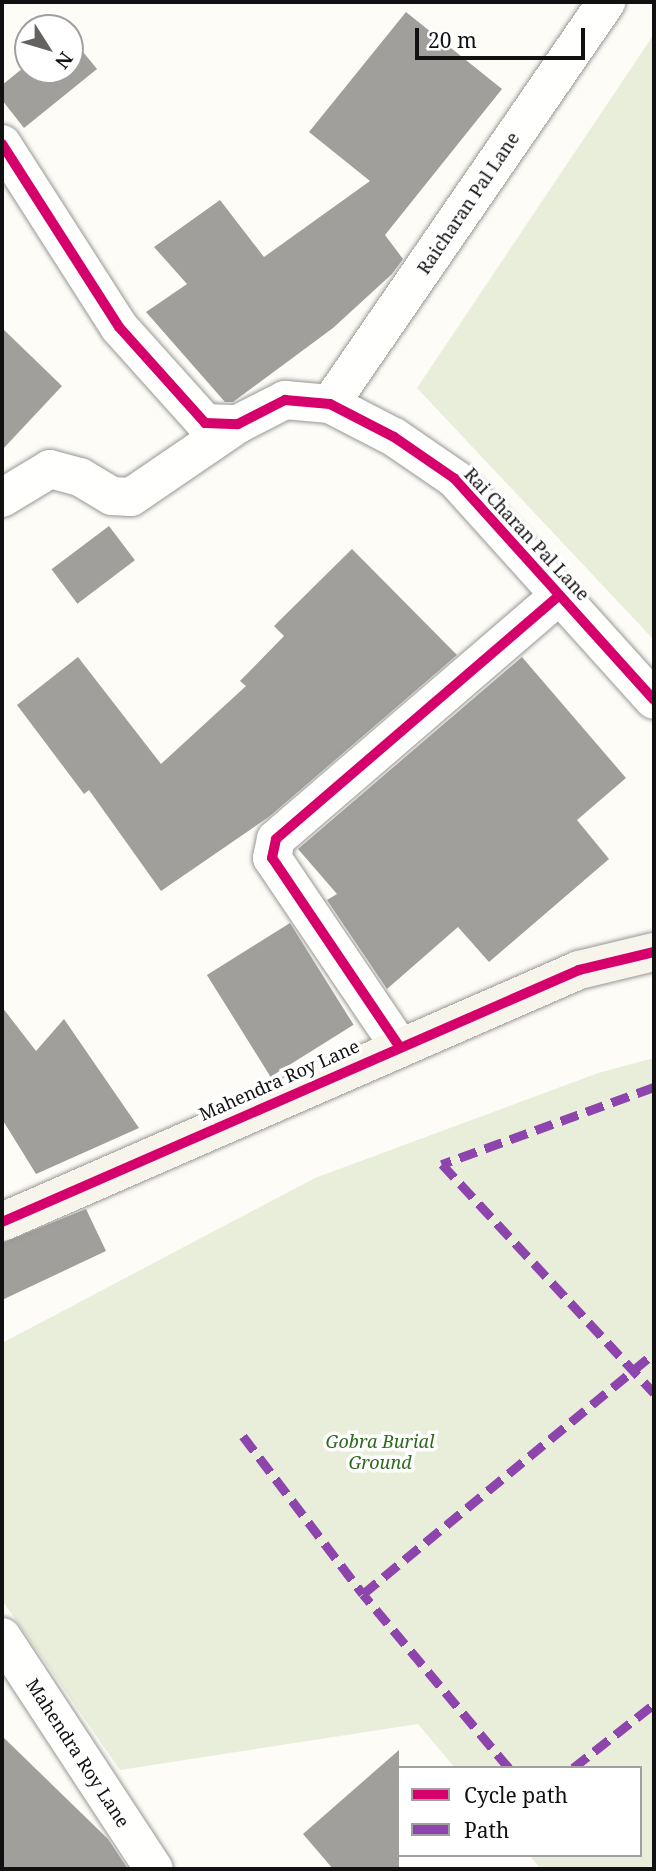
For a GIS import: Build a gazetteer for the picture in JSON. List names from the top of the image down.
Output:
{
  "streets": {
    "street": ["Raicharan Pal Lane", "Rai Charan Pal Lane", "Mahendra Roy Lane"]
  },
  "crossings": [
    ["Raicharan Pal Lane", "Rai Charan Pal Lane"]
  ],
  "parks": ["Gobra Burial Ground"],
  "legend": ["Cycle path", "Path"],
  "scale_bar": "20 m",
  "north": "bottom right"
}
